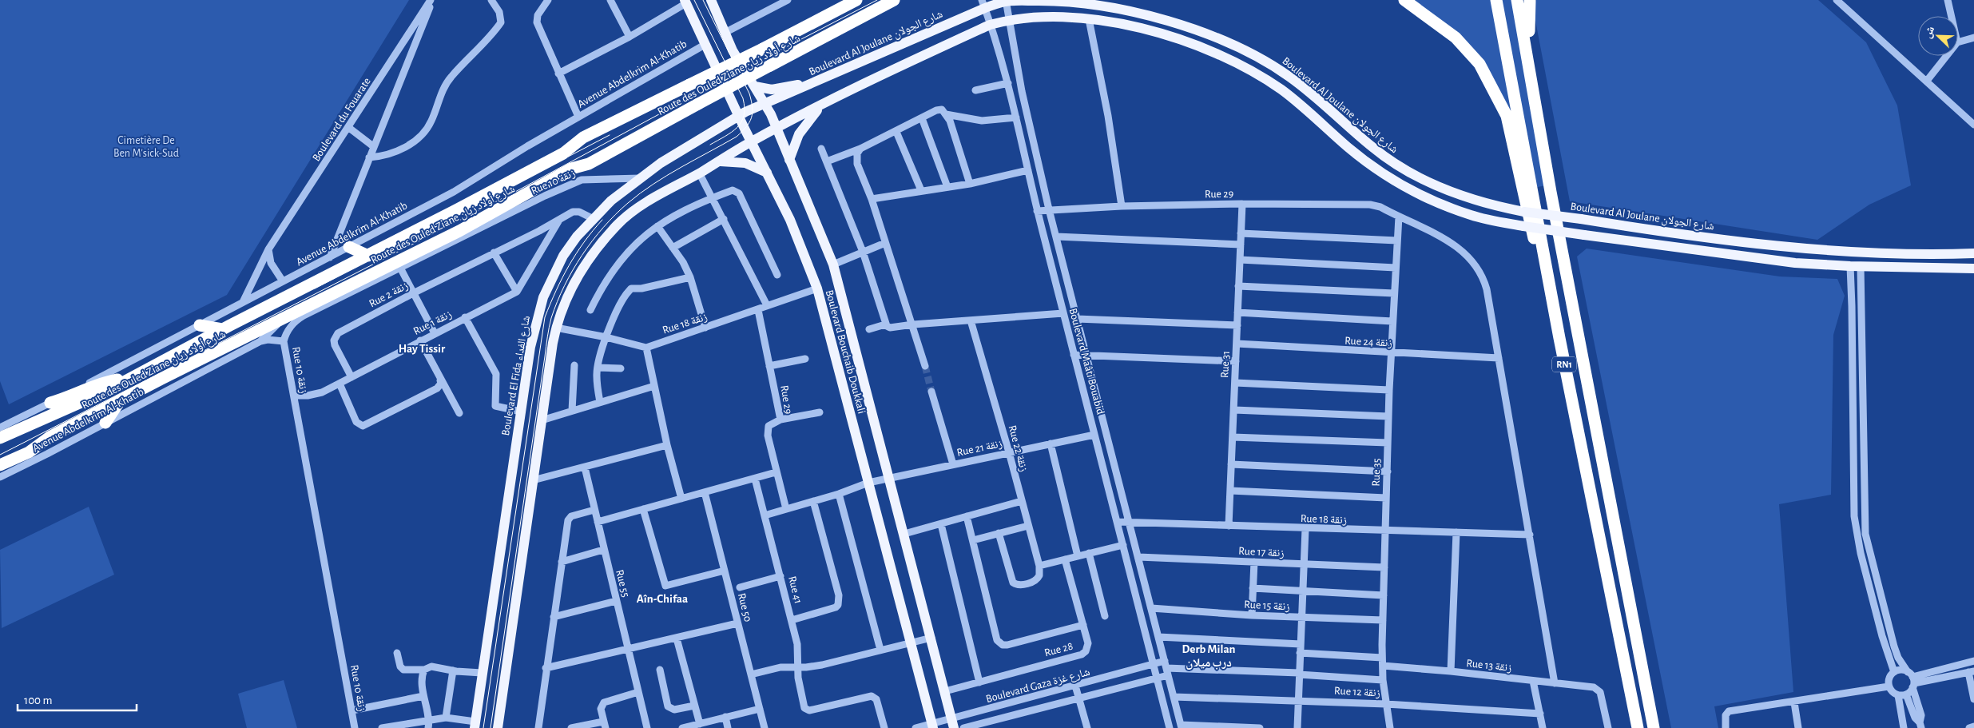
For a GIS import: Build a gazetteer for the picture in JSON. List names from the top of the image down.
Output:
{
  "streets": {
    "highway": ["Route des Ouled Ziane شارع أولاد زيان", "RN1"],
    "main road": ["Boulevard Al Joulane شارع الجولان", "Boulevard Bouchaib Doukkali", "Boulevard El Fida شارع الفداء"],
    "street": [
      "Avenue Abdelkrim Al-Khatib",
      "Boulevard du Fouarate",
      "Rue 10 زنقة",
      "Rue 29",
      "Rue 2 زنقة",
      "Rue 1 زنقة",
      "Rue 18 زنقة",
      "Rue 24 زنقة",
      "Boulevard Maâti Bouabid",
      "Rue 31",
      "Rue 21 زنقة",
      "Rue 22 زنقة",
      "Rue 35",
      "Rue 17 زنقة",
      "Rue 55",
      "Rue 41",
      "Rue 15 زنقة",
      "Rue 50",
      "Rue 28",
      "Rue 13 زنقة",
      "Boulevard Gaza شارع غزة",
      "Rue 12 زنقة"
    ]
  },
  "crossings": [
    ["Boulevard Al Joulane شارع الجولان", "Boulevard Bouchaib Doukkali"],
    ["Boulevard Al Joulane شارع الجولان", "Boulevard Maâti Bouabid"],
    ["Boulevard Al Joulane شارع الجولان", "Boulevard El Fida شارع الفداء"],
    ["Avenue Abdelkrim Al-Khatib", "Route des Ouled Ziane شارع أولاد زيان"],
    ["Avenue Abdelkrim Al-Khatib", "Boulevard du Fouarate"],
    ["Avenue Abdelkrim Al-Khatib", "Boulevard Bouchaib Doukkali"],
    ["Rue 10 زنقة", "Rue 1 زنقة"],
    ["Rue 10 زنقة", "Boulevard El Fida شارع الفداء"],
    ["Rue 29", "Rue 18 زنقة"],
    ["Rue 29", "Rue 24 زنقة"],
    ["Rue 29", "Boulevard Maâti Bouabid"],
    ["Rue 29", "Rue 31"],
    ["Rue 29", "Rue 21 زنقة"],
    ["Rue 29", "Rue 35"],
    ["Rue 29", "Rue 13 زنقة"],
    ["Rue 2 زنقة", "Rue 1 زنقة"],
    ["Rue 2 زنقة", "Boulevard El Fida شارع الفداء"],
    ["Rue 18 زنقة", "Boulevard Bouchaib Doukkali"],
    ["Rue 18 زنقة", "Boulevard Maâti Bouabid"],
    ["Rue 18 زنقة", "Rue 31"],
    ["Rue 18 زنقة", "Rue 35"],
    ["Rue 24 زنقة", "Rue 31"],
    ["Rue 24 زنقة", "Rue 35"],
    ["Boulevard Bouchaib Doukkali", "Boulevard El Fida شارع الفداء"],
    ["Boulevard Bouchaib Doukkali", "Rue 21 زنقة"],
    ["Boulevard Bouchaib Doukkali", "Rue 28"],
    ["Boulevard Bouchaib Doukkali", "Boulevard Gaza شارع غزة"],
    ["Boulevard Maâti Bouabid", "Rue 21 زنقة"],
    ["Boulevard Maâti Bouabid", "Rue 17 زنقة"],
    ["Boulevard Maâti Bouabid", "Rue 15 زنقة"],
    ["Boulevard Maâti Bouabid", "Boulevard Gaza شارع غزة"],
    ["Boulevard Maâti Bouabid", "Rue 12 زنقة"],
    ["Rue 21 زنقة", "Rue 22 زنقة"],
    ["Rue 21 زنقة", "Rue 41"],
    ["Rue 35", "Rue 17 زنقة"],
    ["Rue 35", "Rue 15 زنقة"],
    ["Rue 35", "Rue 13 زنقة"],
    ["Rue 35", "Rue 12 زنقة"]
  ],
  "districts": ["Hay Tissir", "Aîn-Chifaa", "Derb Milan درب ميلان"],
  "parks": ["Cimetière De Ben M'sick-Sud"],
  "scale_bar": "100 m",
  "north": "top left"
}
